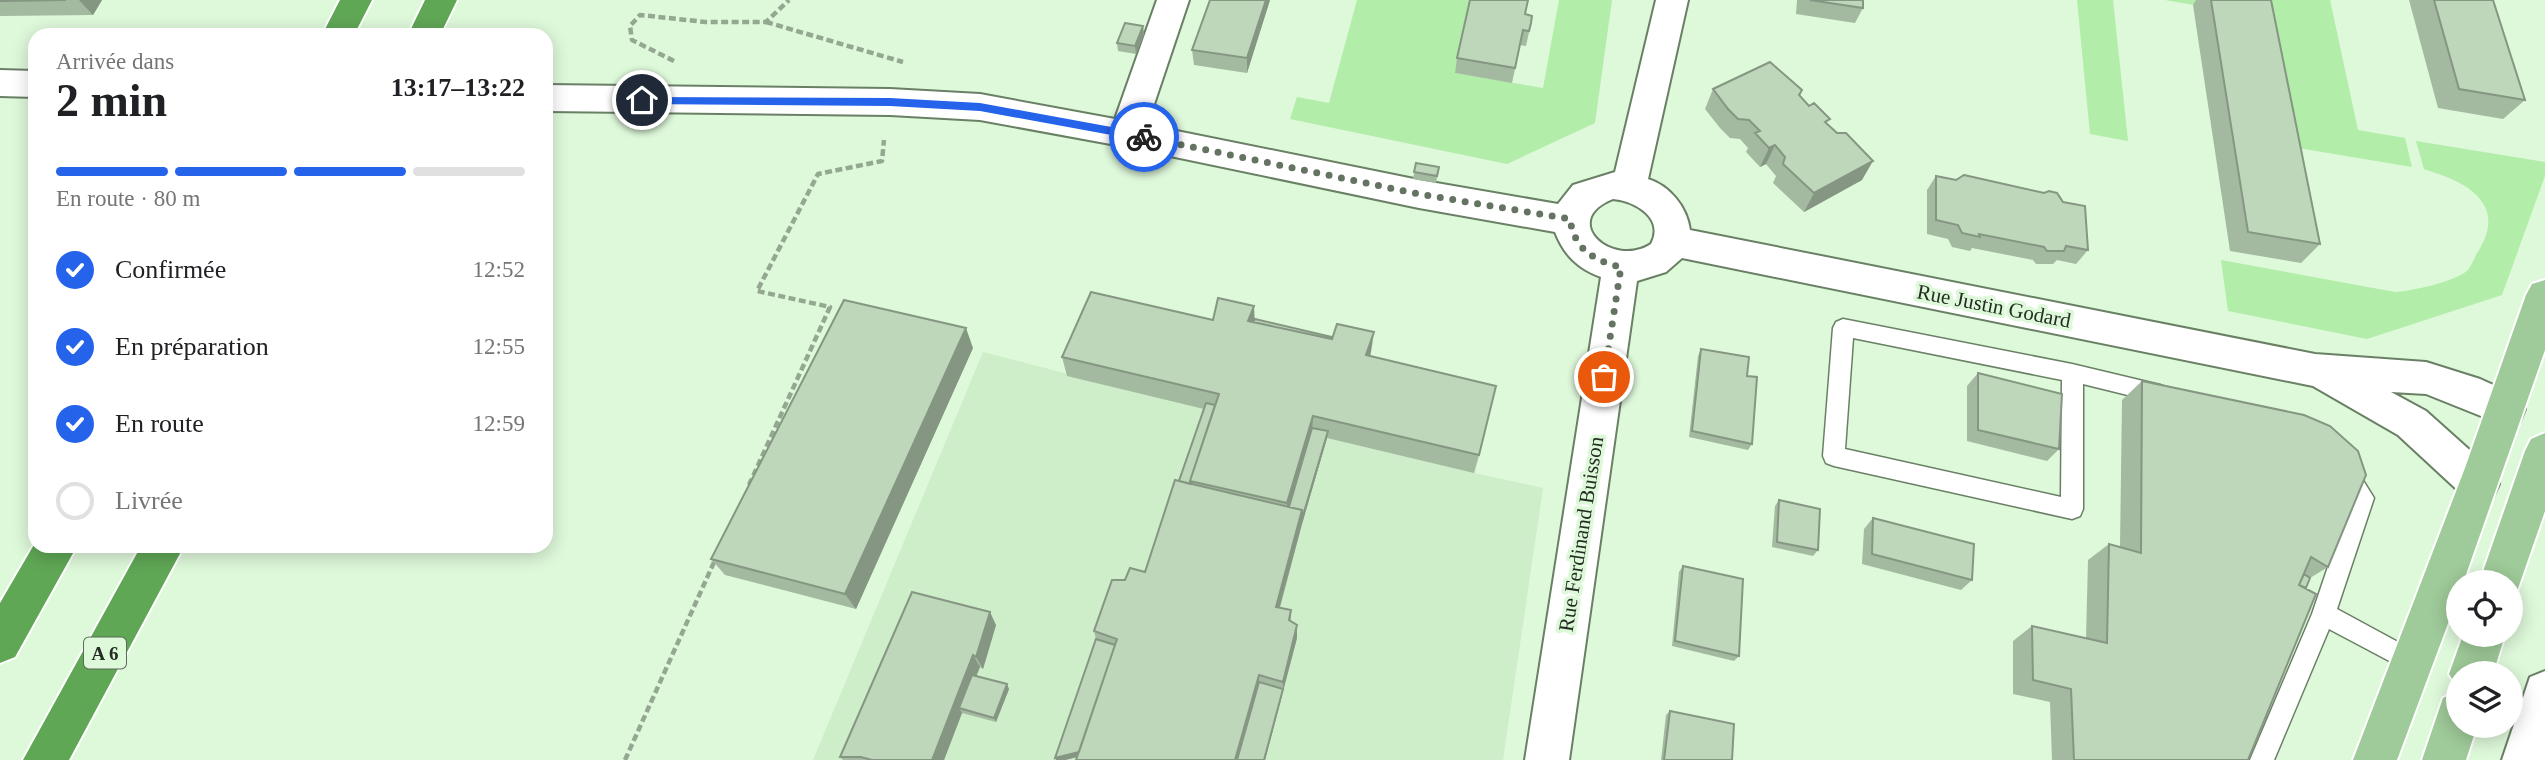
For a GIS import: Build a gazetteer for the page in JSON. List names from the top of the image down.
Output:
{
  "streets": {
    "highway": ["A 6"],
    "street": ["Rue Justin Godard", "Rue Ferdinand Buisson"]
  },
  "crossings": [
    ["Rue Justin Godard", "Rue Ferdinand Buisson"]
  ],
  "page": {
    "heading": ["2 min", "Arrivée dans", "13:17–13:22"],
    "bar": "En route · 80 m",
    "list": [
      ["Confirmée", "12:52"],
      ["En préparation", "12:55"],
      ["En route", "12:59"],
      "Livrée"
    ]
  }
}
